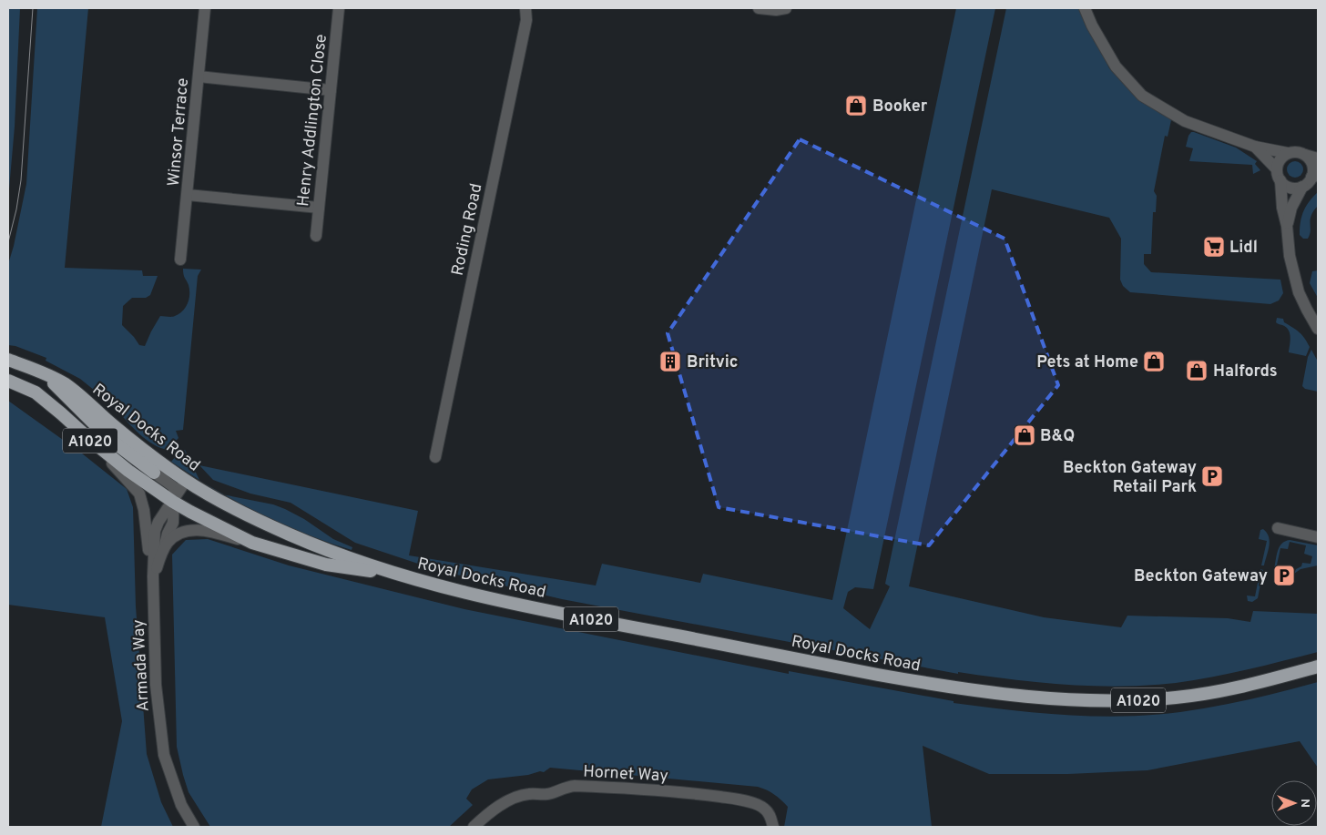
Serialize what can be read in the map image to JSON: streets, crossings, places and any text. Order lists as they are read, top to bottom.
{
  "streets": {
    "highway": ["Royal Docks Road", "A1020"],
    "street": [
      "Henry Addlington Close",
      "Winsor Terrace",
      "Roding Road",
      "Armada Way",
      "Hornet Way"
    ]
  },
  "crossings": [
    ["Royal Docks Road", "Armada Way"]
  ],
  "places": {
    "shop": [
      "Booker",
      "Pets at Home",
      "Halfords",
      "B&Q"
    ],
    "supermarket": ["Lidl"],
    "building": ["Britvic"],
    "parking": ["Beckton Gateway Retail Park", "Beckton Gateway"]
  },
  "north": "right"
}
